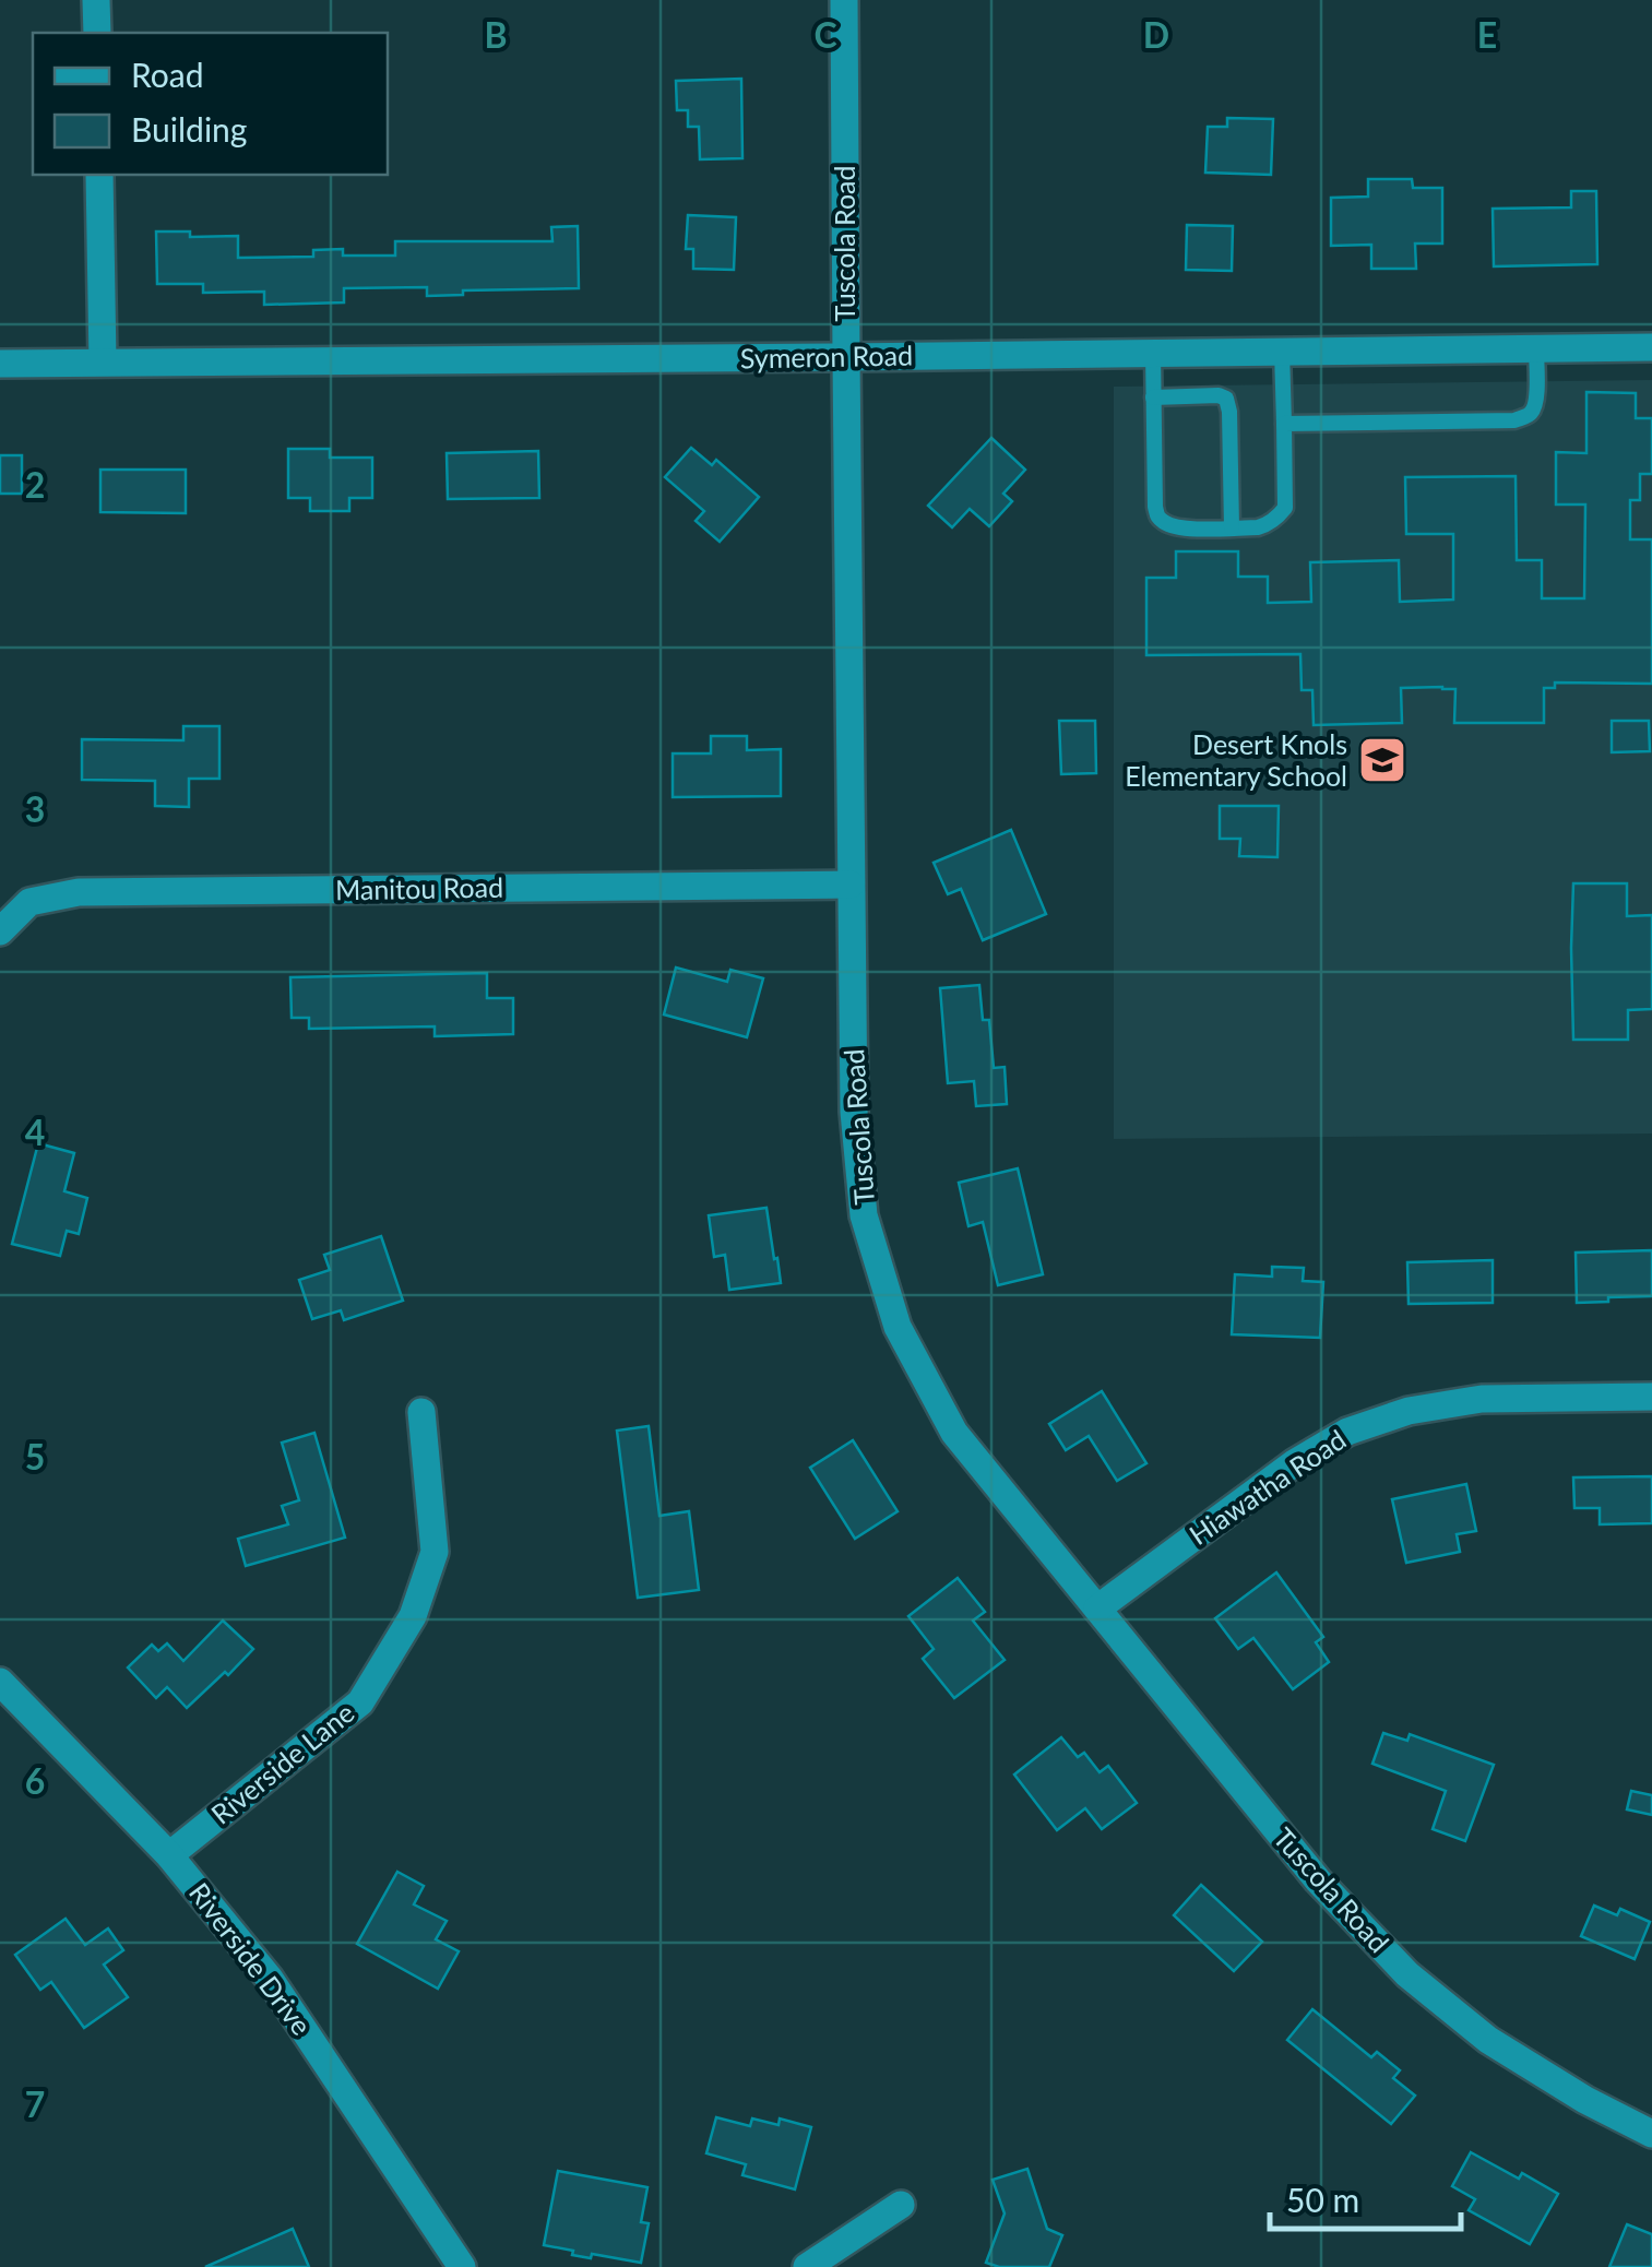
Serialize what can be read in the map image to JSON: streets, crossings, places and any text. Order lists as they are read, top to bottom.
{
  "streets": {
    "street": [
      "Tuscola Road",
      "Symeron Road",
      "Manitou Road",
      "Hiawatha Road",
      "Riverside Lane",
      "Riverside Drive"
    ]
  },
  "crossings": [
    ["Tuscola Road", "Symeron Road"],
    ["Tuscola Road", "Manitou Road"],
    ["Tuscola Road", "Hiawatha Road"],
    ["Riverside Lane", "Riverside Drive"]
  ],
  "places": {
    "school or university": ["Desert Knols Elementary School"]
  },
  "legend": ["Road", "Building"],
  "scale_bar": "50 m",
  "grid": {
    "columns": [
      "B",
      "C",
      "D",
      "E"
    ],
    "rows": [
      "2",
      "3",
      "4",
      "5",
      "6",
      "7"
    ]
  }
}
